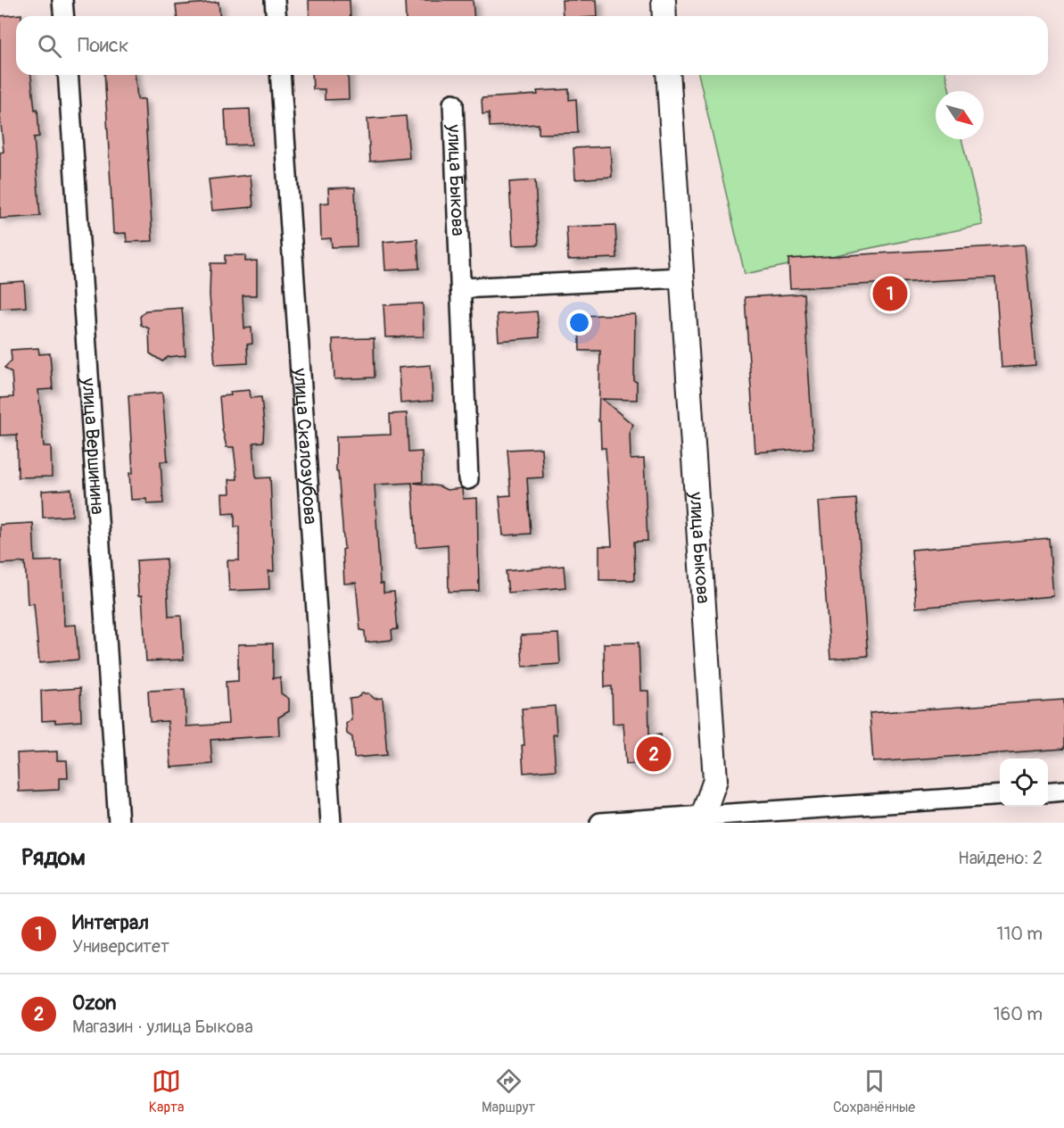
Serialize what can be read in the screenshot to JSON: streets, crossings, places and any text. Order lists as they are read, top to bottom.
{
  "streets": {
    "street": ["улица Быкова", "улица Вершинина", "улица Скалозубова"]
  },
  "north": "bottom right",
  "page": {
    "search": "Поиск",
    "pins": ["1", "2"],
    "heading": ["Рядом", "Найдено: 2"],
    "list": [
      {
        "mark": "1",
        "name": "Интеграл",
        "note": "Университет",
        "value": "110 m"
      },
      {
        "mark": "2",
        "name": "Ozon",
        "note": "Магазин · улица Быкова",
        "value": "160 m"
      }
    ],
    "nav": ["Карта", "Маршрут", "Сохранённые"]
  }
}
